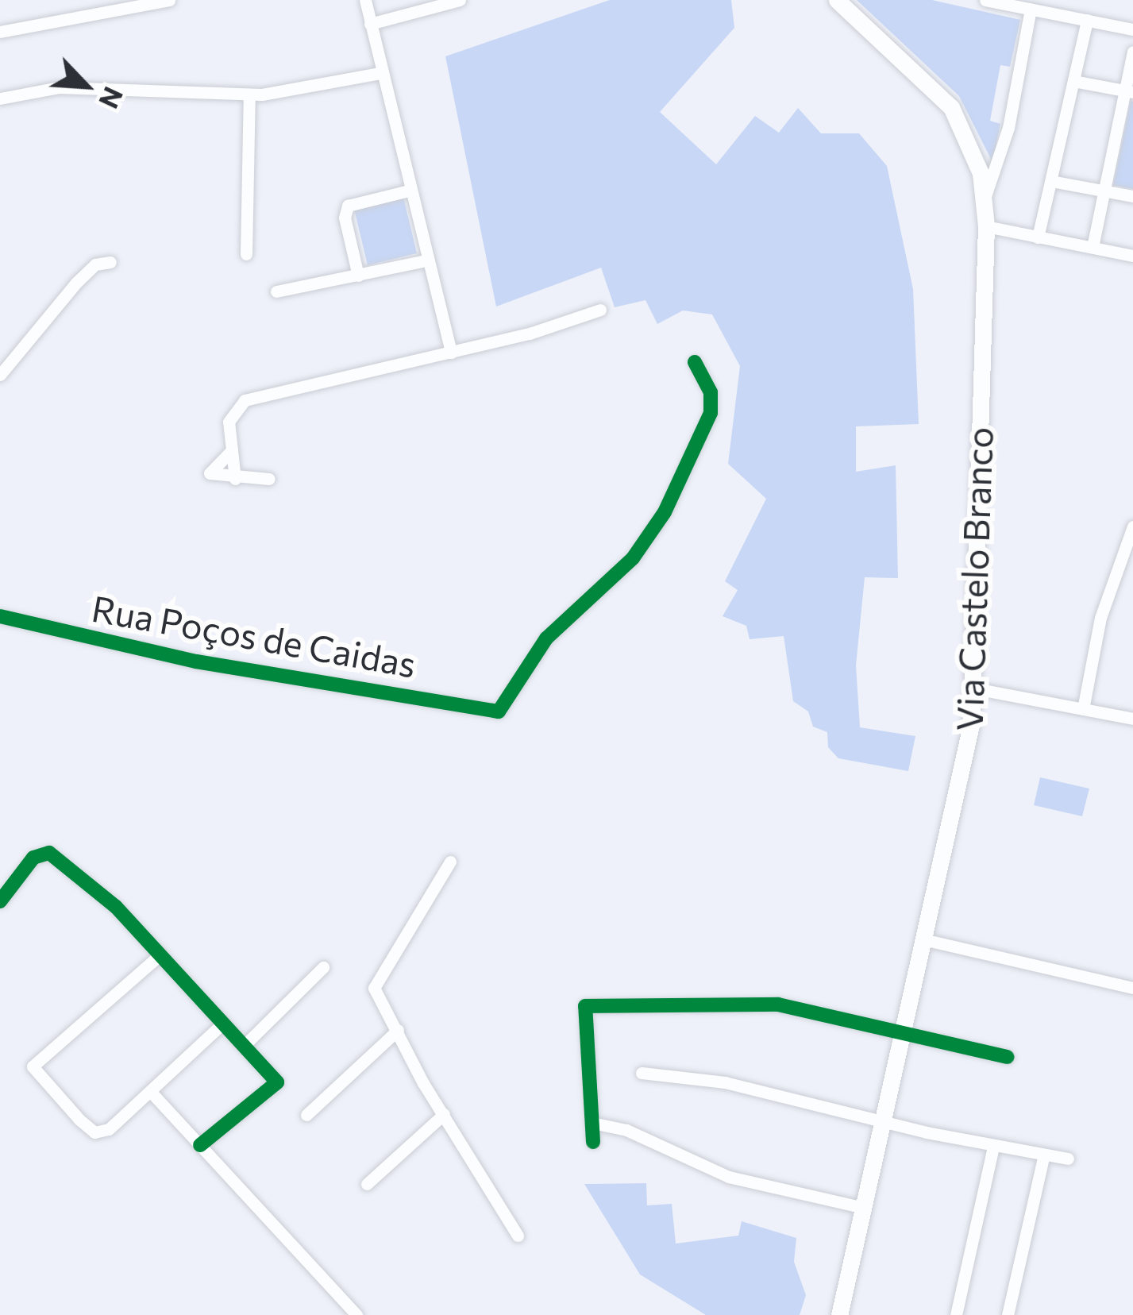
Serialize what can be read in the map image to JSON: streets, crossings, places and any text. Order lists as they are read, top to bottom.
{
  "streets": {
    "main road": ["Via Castelo Branco"],
    "street": ["Rua Poços de Caidas"]
  },
  "north": "bottom right"
}
